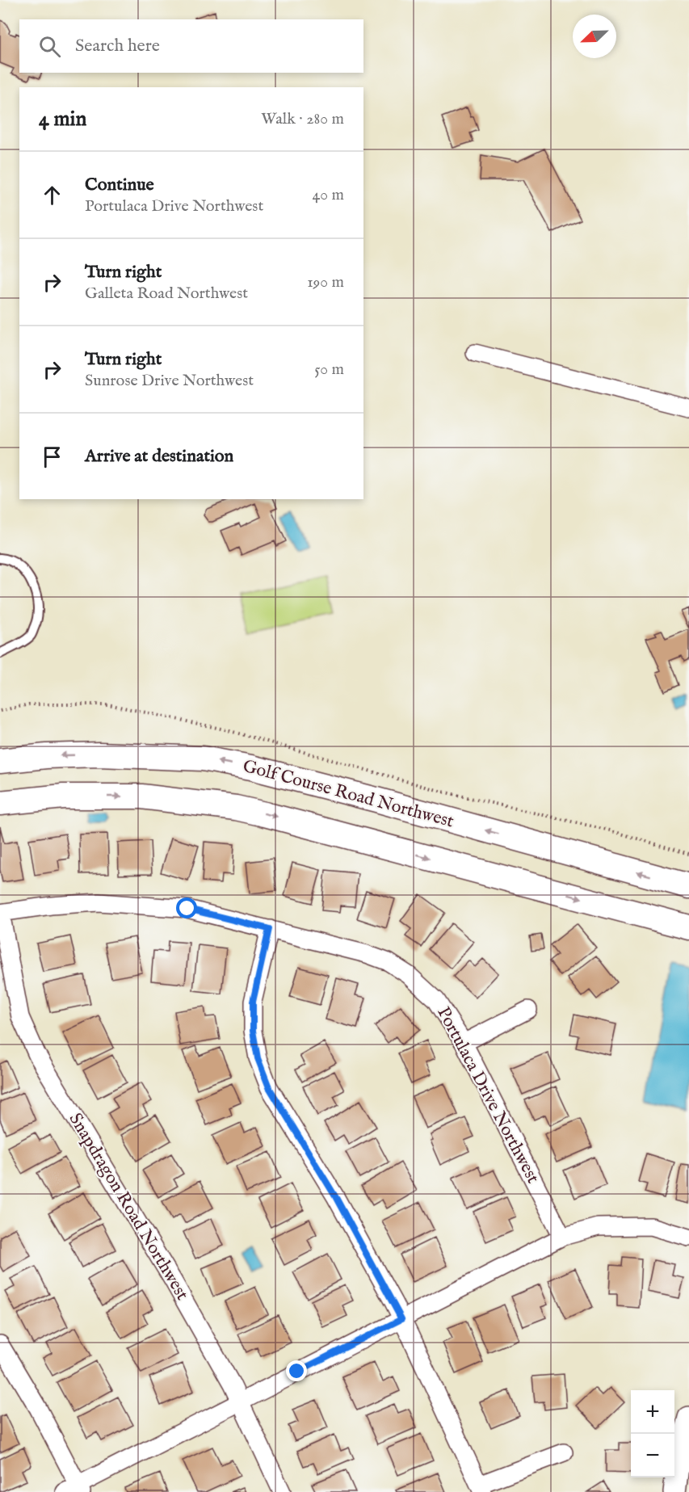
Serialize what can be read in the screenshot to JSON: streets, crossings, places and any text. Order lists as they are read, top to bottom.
{
  "streets": {
    "main road": ["Golf Course Road Northwest"],
    "street": ["Portulaca Drive Northwest", "Snapdragon Road Northwest"]
  },
  "crossings": [
    ["Portulaca Drive Northwest", "Snapdragon Road Northwest"]
  ],
  "north": "bottom left",
  "page": {
    "search": "Search here",
    "heading": ["4 min", "Walk · 280 m"],
    "list": [
      ["Continue", "Portulaca Drive Northwest", "40 m"],
      ["Turn right", "Galleta Road Northwest", "190 m"],
      ["Turn right", "Sunrose Drive Northwest", "50 m"],
      "Arrive at destination"
    ],
    "map_buttons": ["+", "−"]
  }
}
